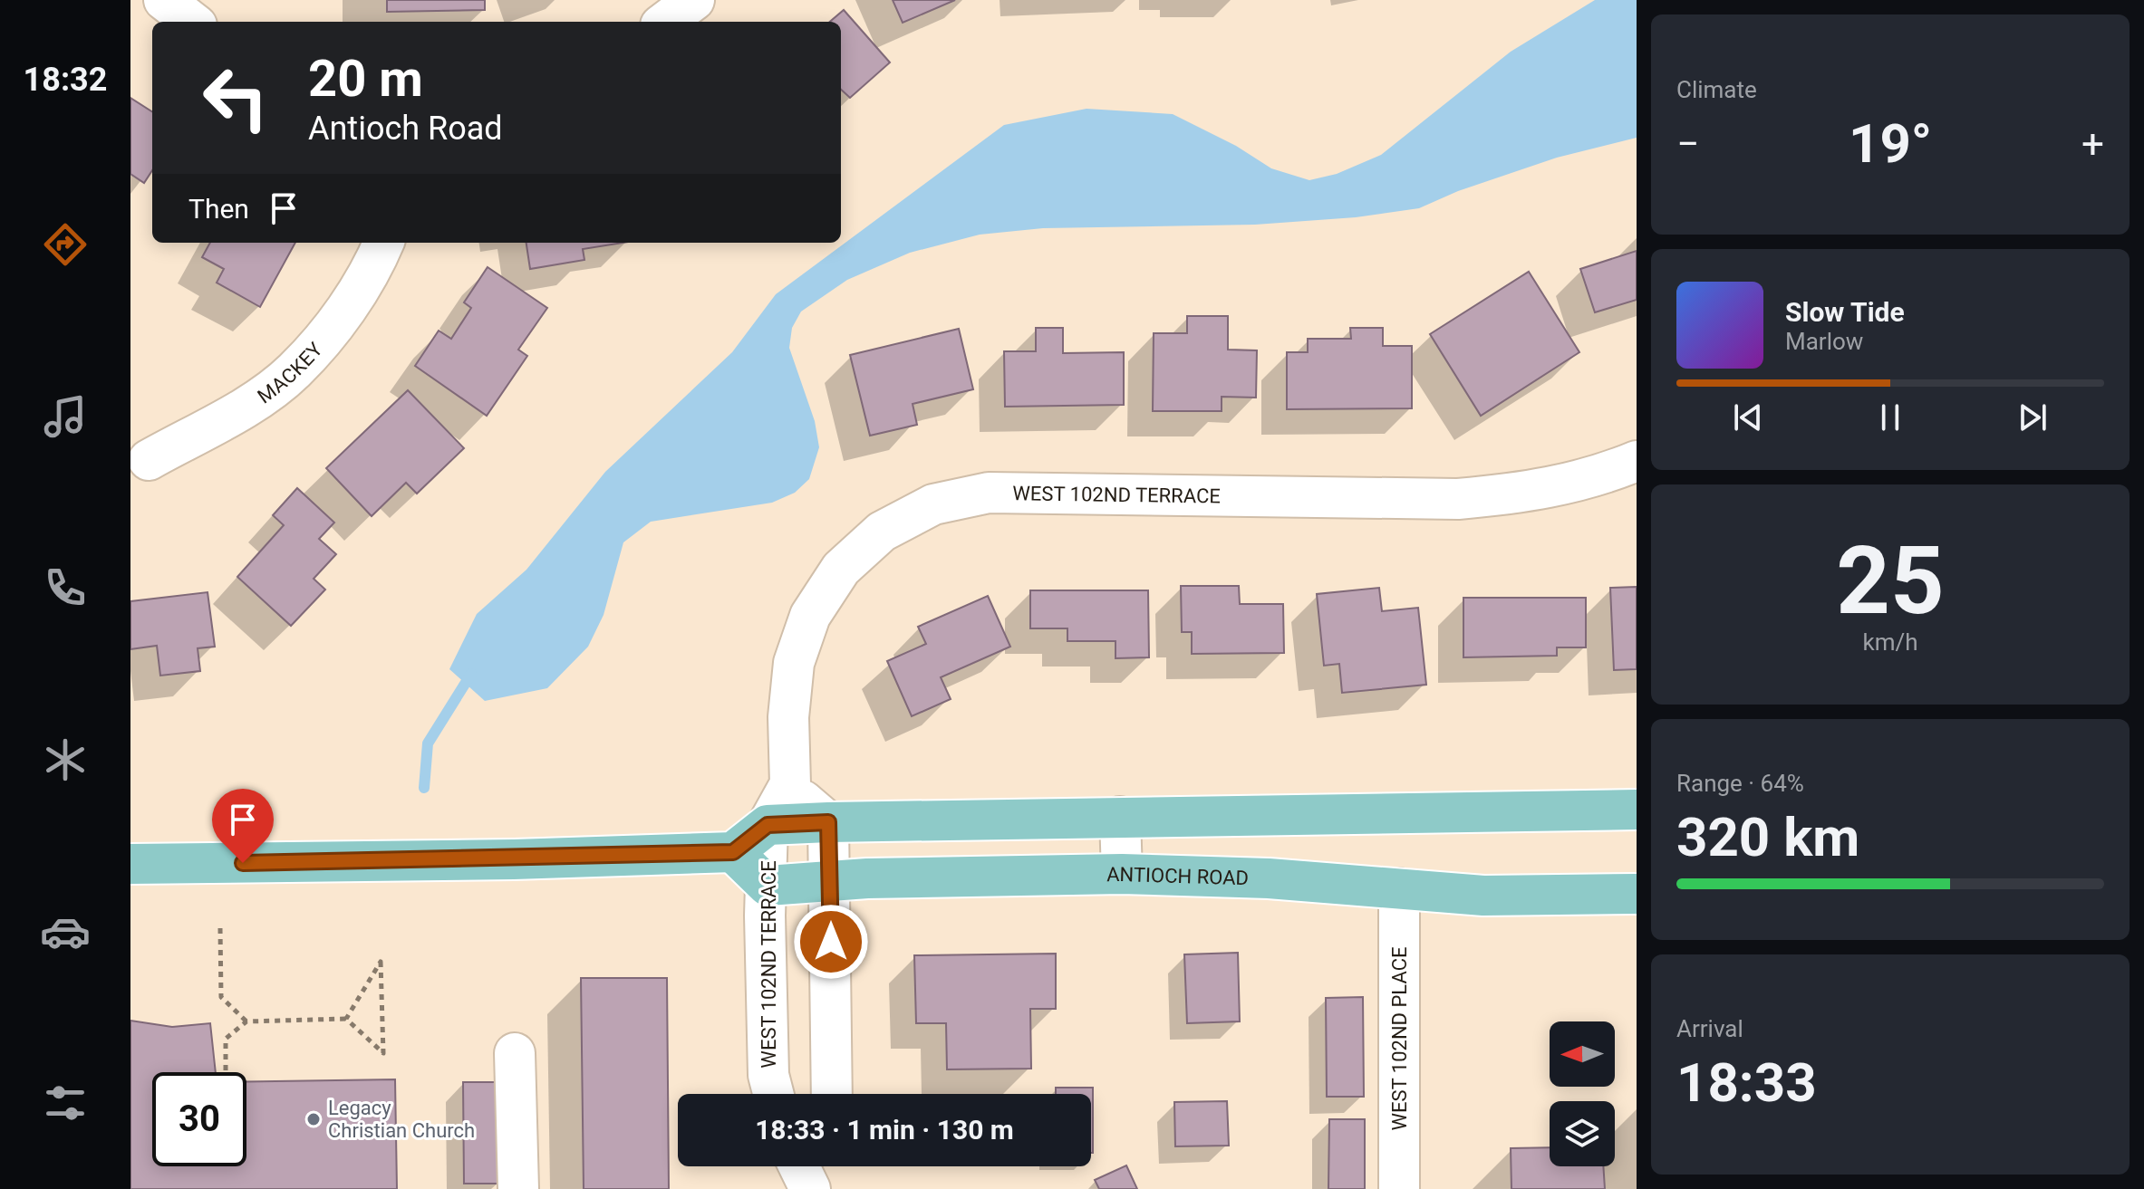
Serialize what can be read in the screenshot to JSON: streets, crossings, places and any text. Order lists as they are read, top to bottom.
{
  "streets": {
    "main road": ["ANTIOCH ROAD"],
    "street": ["MACKEY", "WEST 102ND TERRACE", "WEST 102ND PLACE"]
  },
  "crossings": [
    ["WEST 102ND TERRACE", "ANTIOCH ROAD"],
    ["ANTIOCH ROAD", "WEST 102ND PLACE"]
  ],
  "places": ["Legacy Christian Church"],
  "north": "left",
  "page": {
    "tabs": "18:32",
    "tile": [
      "Climate",
      ["25", "km/h"],
      ["Range · 64%", "320 km"],
      ["Arrival", "18:33"]
    ],
    "turn": ["20 m", "Antioch Road"],
    "heat": ["−", "19°", "+"],
    "then": "Then",
    "song": ["Slow Tide", "Marlow"],
    "limit": "30",
    "trip": "18:33 · 1 min · 130 m"
  }
}
